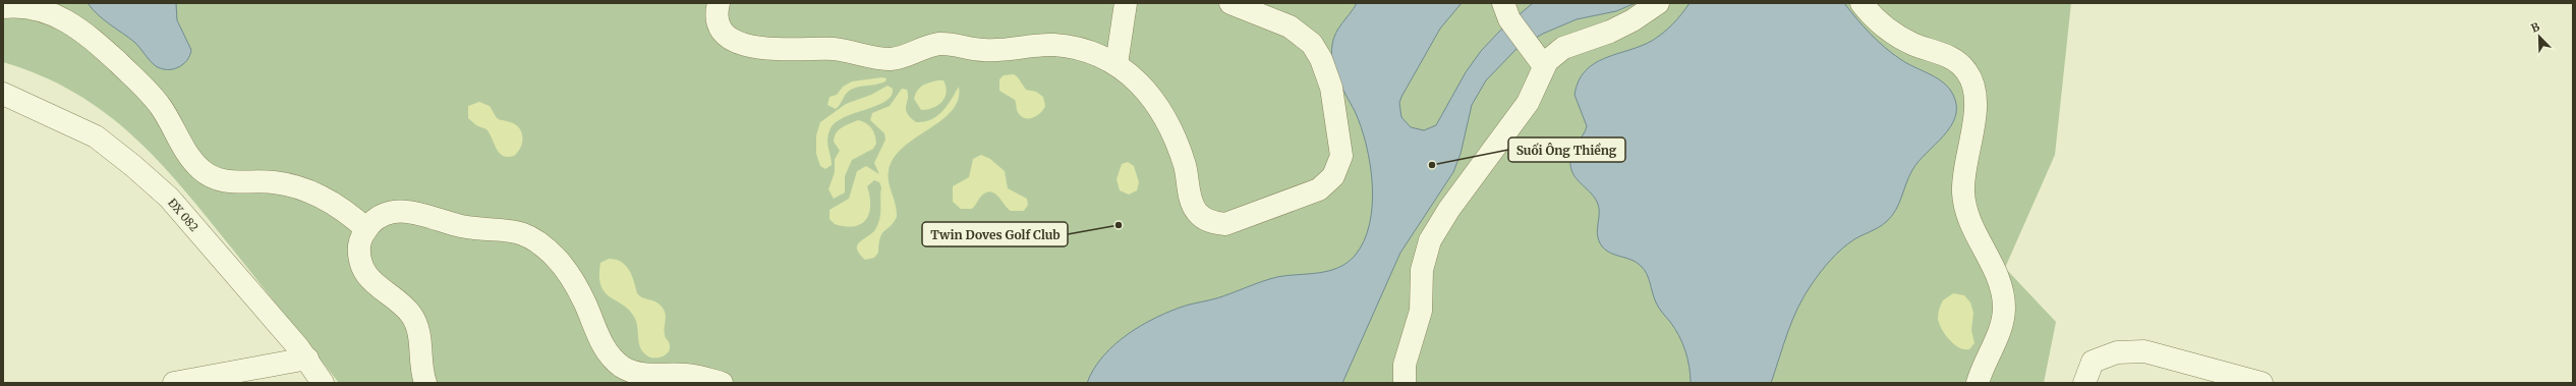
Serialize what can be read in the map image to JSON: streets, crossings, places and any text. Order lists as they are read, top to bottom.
{
  "streets": {
    "street": ["ĐX 082"]
  },
  "places": ["Suối Ông Thiềng", "Twin Doves Golf Club"],
  "north": "top left"
}
